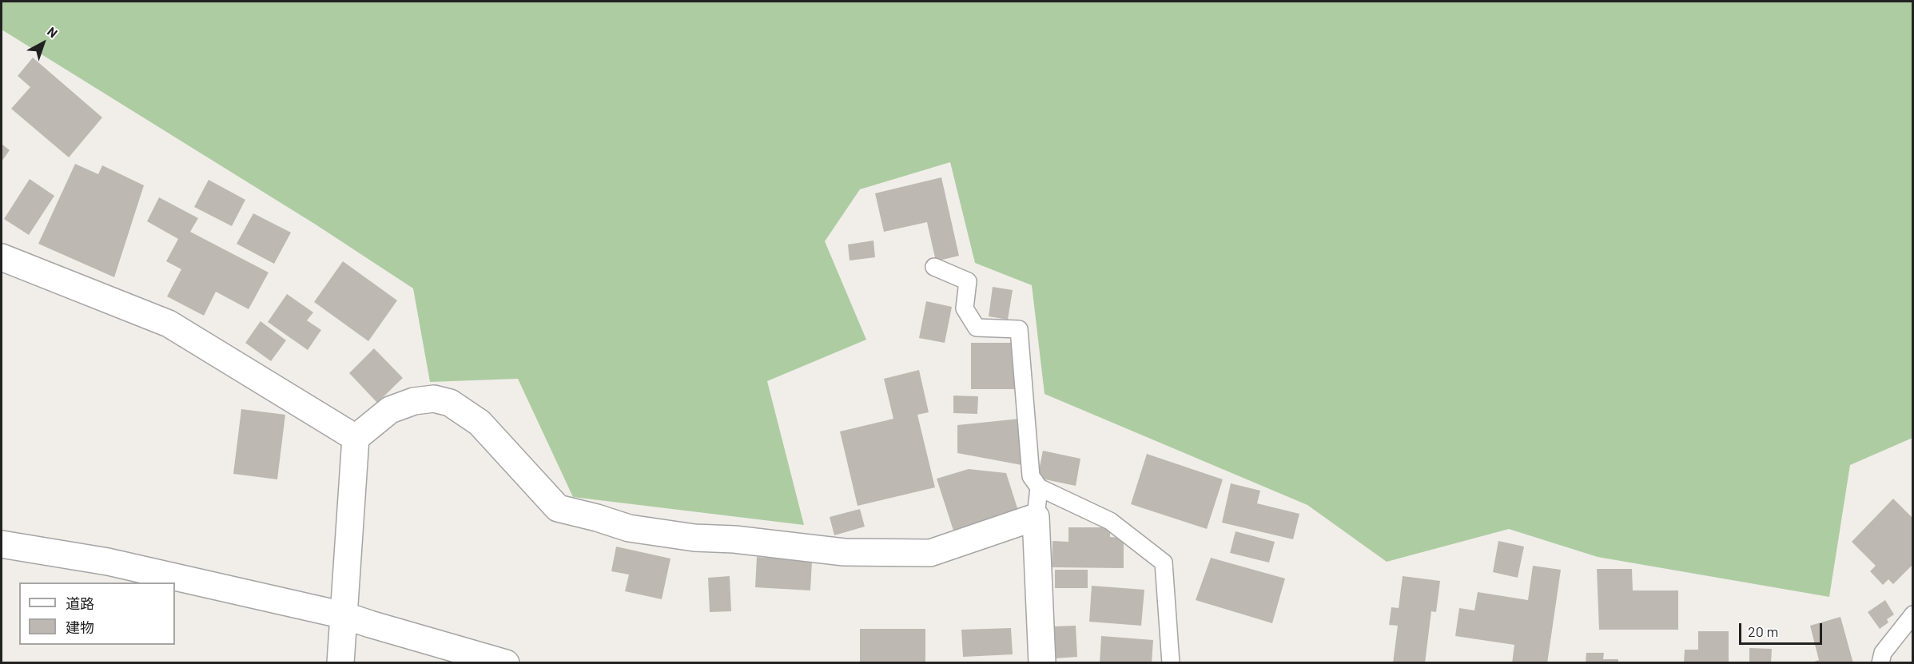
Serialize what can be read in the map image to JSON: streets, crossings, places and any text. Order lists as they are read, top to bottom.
{
  "legend": ["道路", "建物"],
  "scale_bar": "20 m",
  "north": "top right"
}
